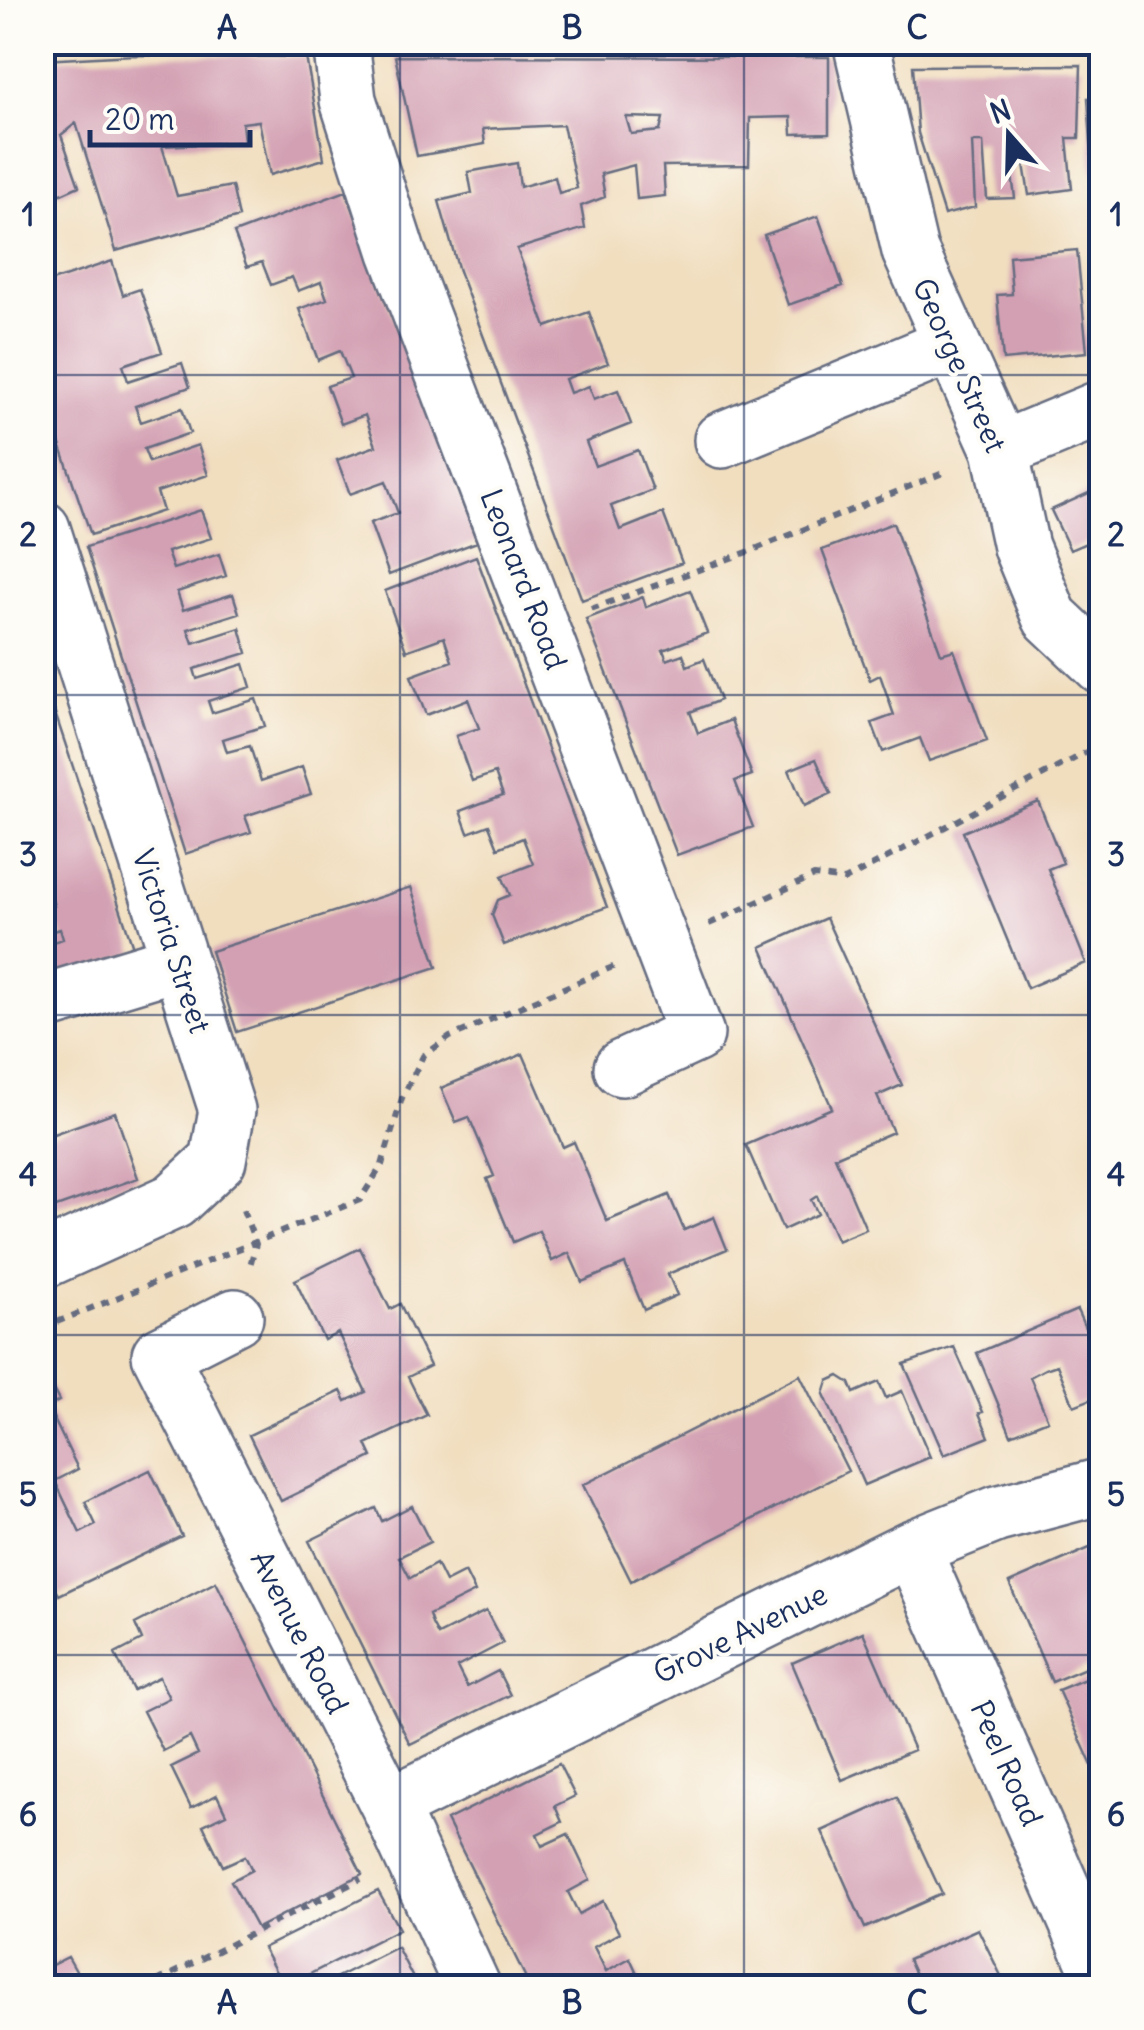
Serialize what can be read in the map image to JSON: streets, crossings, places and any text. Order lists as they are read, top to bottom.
{
  "streets": {
    "street": [
      "George Street",
      "Leonard Road",
      "Victoria Street",
      "Avenue Road",
      "Grove Avenue",
      "Peel Road"
    ]
  },
  "crossings": [
    ["Avenue Road", "Grove Avenue"],
    ["Grove Avenue", "Peel Road"]
  ],
  "scale_bar": "20 m",
  "north": "top",
  "grid": {
    "columns": ["A", "B", "C"],
    "rows": [
      "1",
      "2",
      "3",
      "4",
      "5",
      "6"
    ]
  }
}
